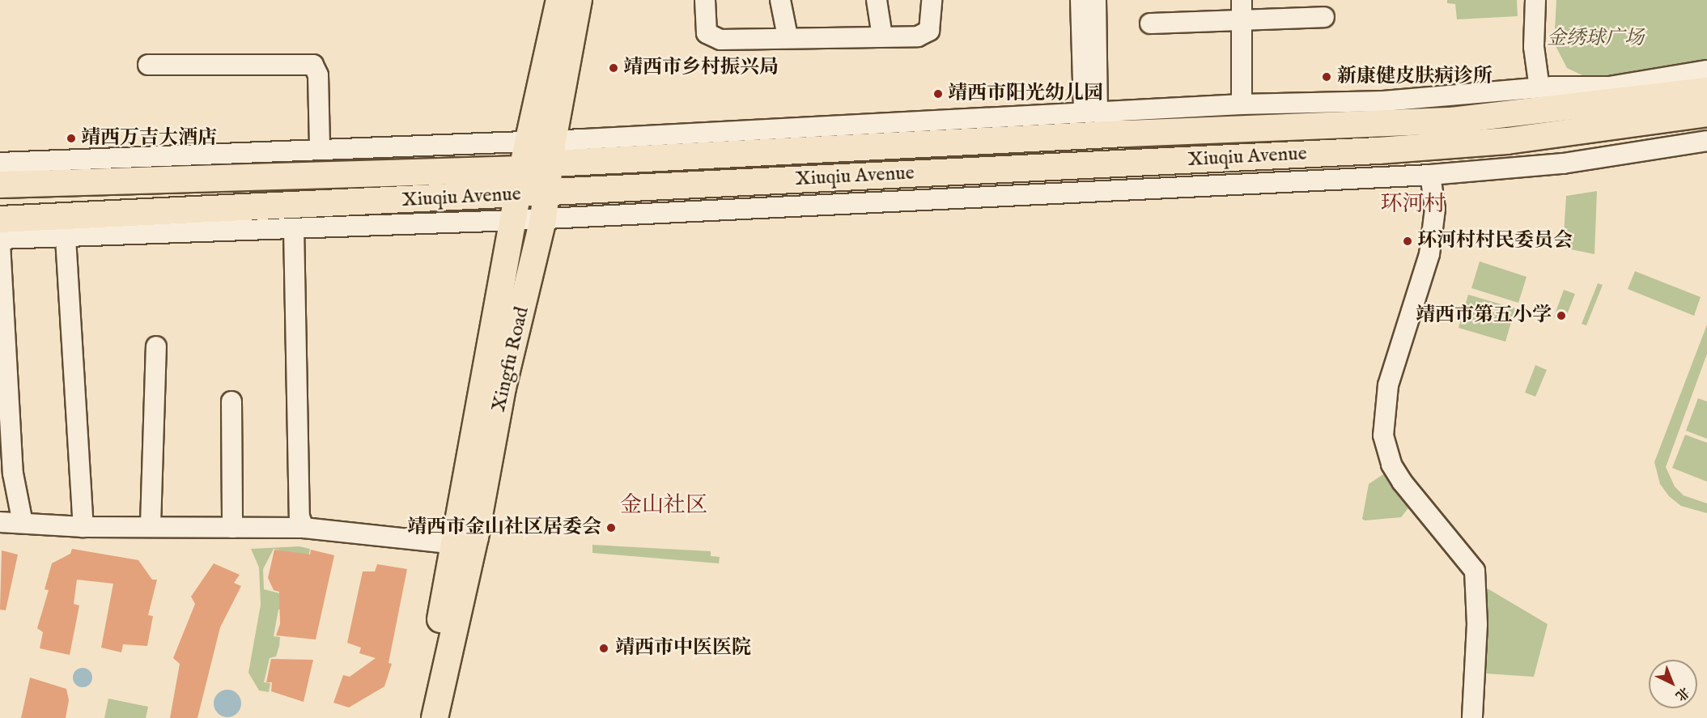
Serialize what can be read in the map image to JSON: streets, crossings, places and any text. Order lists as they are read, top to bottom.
{
  "streets": {
    "main road": ["Xiuqiu Avenue", "Xingfu Road"]
  },
  "crossings": [
    ["Xiuqiu Avenue", "Xingfu Road"]
  ],
  "districts": ["环河村", "金山社区"],
  "parks": ["金绣球广场"],
  "places": [
    "靖西市乡村振兴局",
    "新康健皮肤病诊所",
    "靖西市阳光幼儿园",
    "靖西万吉大酒店",
    "环河村村民委员会",
    "靖西市第五小学",
    "靖西市金山社区居委会",
    "靖西市中医医院"
  ],
  "north": "bottom right"
}
